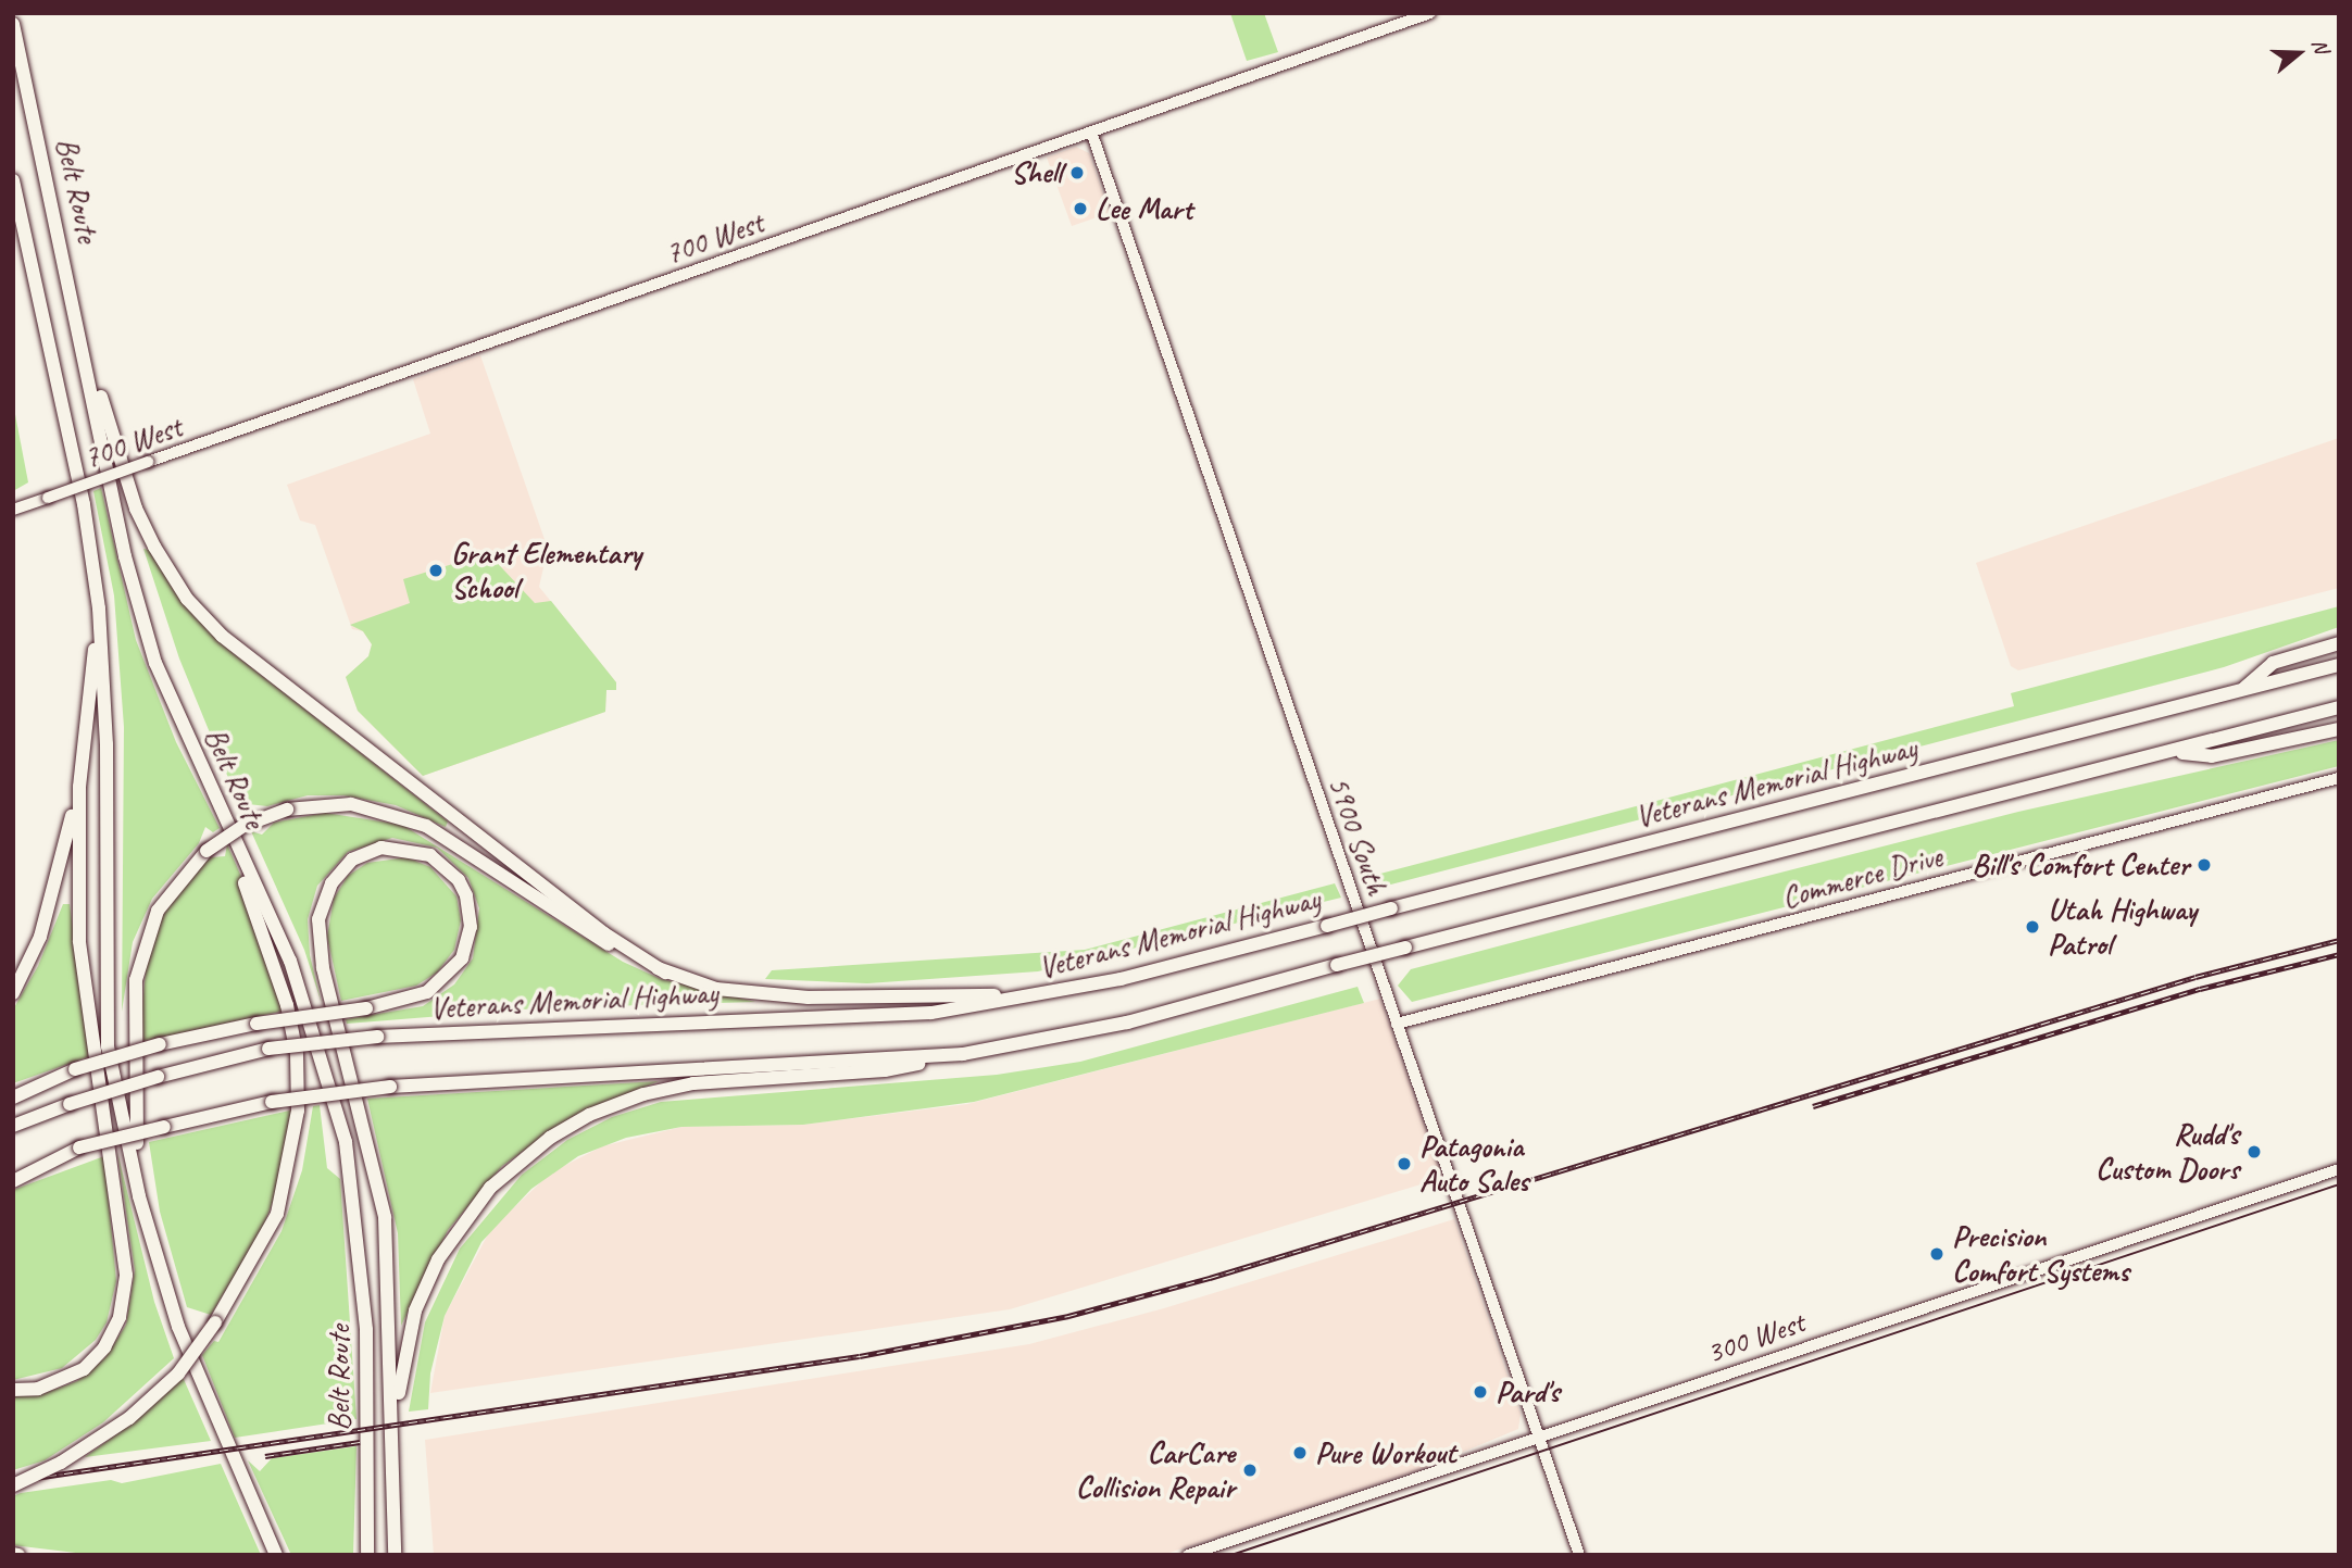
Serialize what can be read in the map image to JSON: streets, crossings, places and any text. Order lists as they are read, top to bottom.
{
  "streets": {
    "highway": ["Belt Route", "Veterans Memorial Highway"],
    "street": [
      "700 West",
      "5900 South",
      "Commerce Drive",
      "300 West"
    ]
  },
  "crossings": [
    ["700 West", "5900 South"],
    ["5900 South", "Commerce Drive"],
    ["5900 South", "300 West"]
  ],
  "places": [
    "Shell",
    "Lee Mart",
    "Grant Elementary School",
    "Bill's Comfort Center",
    "Utah Highway Patrol",
    "Rudd's Custom Doors",
    "Patagonia Auto Sales",
    "Precision Comfort Systems",
    "Pard's",
    "Pure Workout",
    "CarCare Collision Repair"
  ],
  "north": "right"
}
